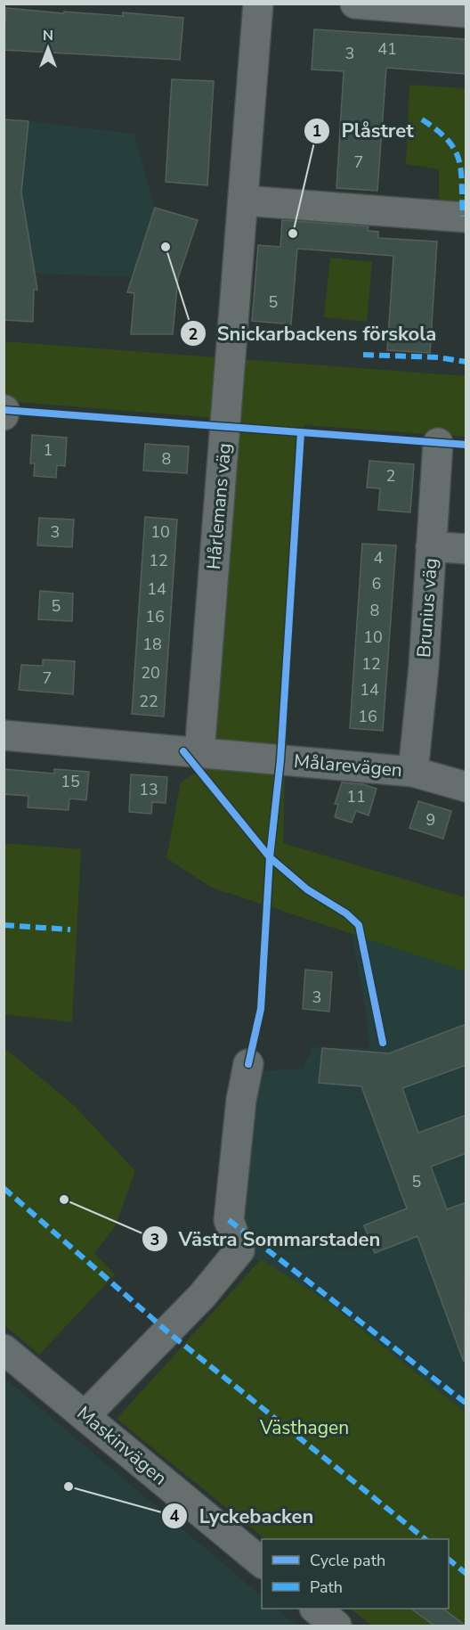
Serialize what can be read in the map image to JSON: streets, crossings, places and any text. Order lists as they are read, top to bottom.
{
  "streets": {
    "street": [
      "Hårlemans väg",
      "Brunius väg",
      "Målarevägen",
      "Maskinvägen"
    ]
  },
  "crossings": [
    ["Hårlemans väg", "Målarevägen"],
    ["Brunius väg", "Målarevägen"]
  ],
  "parks": ["Västhagen"],
  "places": [
    "Plåstret",
    "Snickarbackens förskola",
    "Västra Sommarstaden",
    "Lyckebacken"
  ],
  "house_numbers": [
    "41",
    "3",
    "7",
    "5",
    "1",
    "8",
    "2",
    "3",
    "10",
    "4",
    "12",
    "6",
    "14",
    "5",
    "8",
    "16",
    "10",
    "18",
    "12",
    "20",
    "7",
    "14",
    "22",
    "16",
    "15",
    "13",
    "11",
    "9",
    "3",
    "5"
  ],
  "legend": ["Cycle path", "Path"],
  "north": "top"
}
